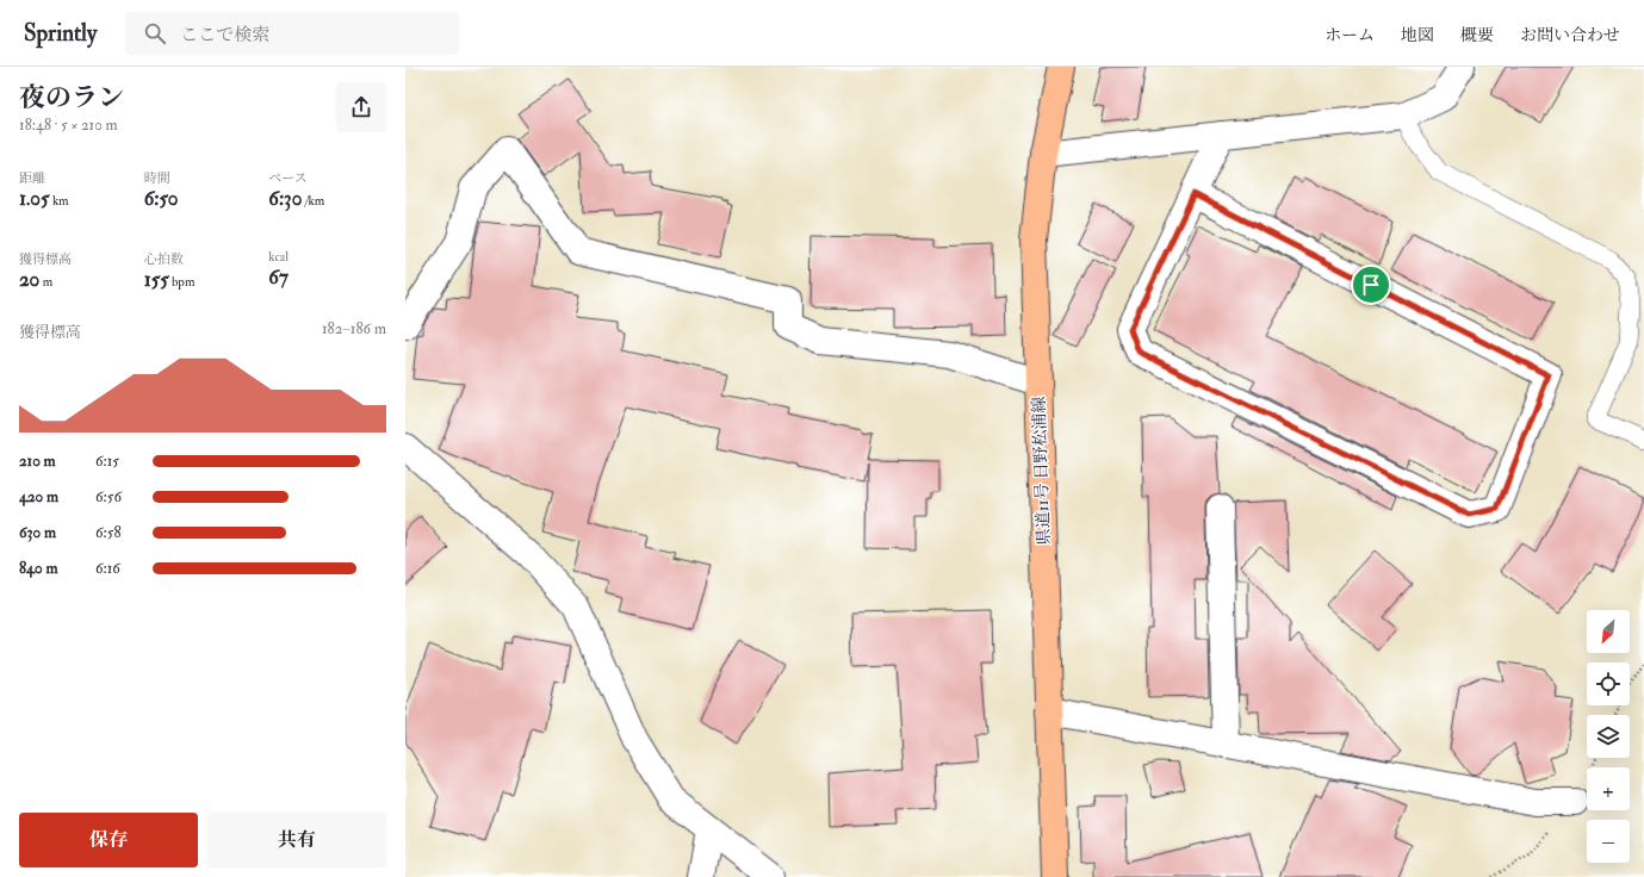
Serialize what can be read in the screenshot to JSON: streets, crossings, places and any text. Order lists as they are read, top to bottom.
{
  "streets": {
    "main road": ["県道11号 日野松浦線"]
  },
  "north": "bottom left",
  "page": {
    "header": "Sprintly",
    "search": "ここで検索",
    "nav": [
      "ホーム",
      "地図",
      "概要",
      "お問い合わせ"
    ],
    "heading": ["夜のラン", "18:48 · 5 × 210 m"],
    "stats": [
      ["距離", "1.05 km"],
      ["時間", "6:50"],
      ["ペース", "6:30 /km"],
      ["獲得標高", "20 m"],
      ["心拍数", "155 bpm"],
      ["kcal", "67"]
    ],
    "chart": ["獲得標高", "182–186 m"],
    "list": [
      {
        "name": "210 m",
        "note": "6:15"
      },
      {
        "name": "420 m",
        "note": "6:56"
      },
      {
        "name": "630 m",
        "note": "6:58"
      },
      {
        "name": "840 m",
        "note": "6:16"
      }
    ],
    "map_buttons": ["+", "−"],
    "buttons": ["保存", "共有"]
  }
}
